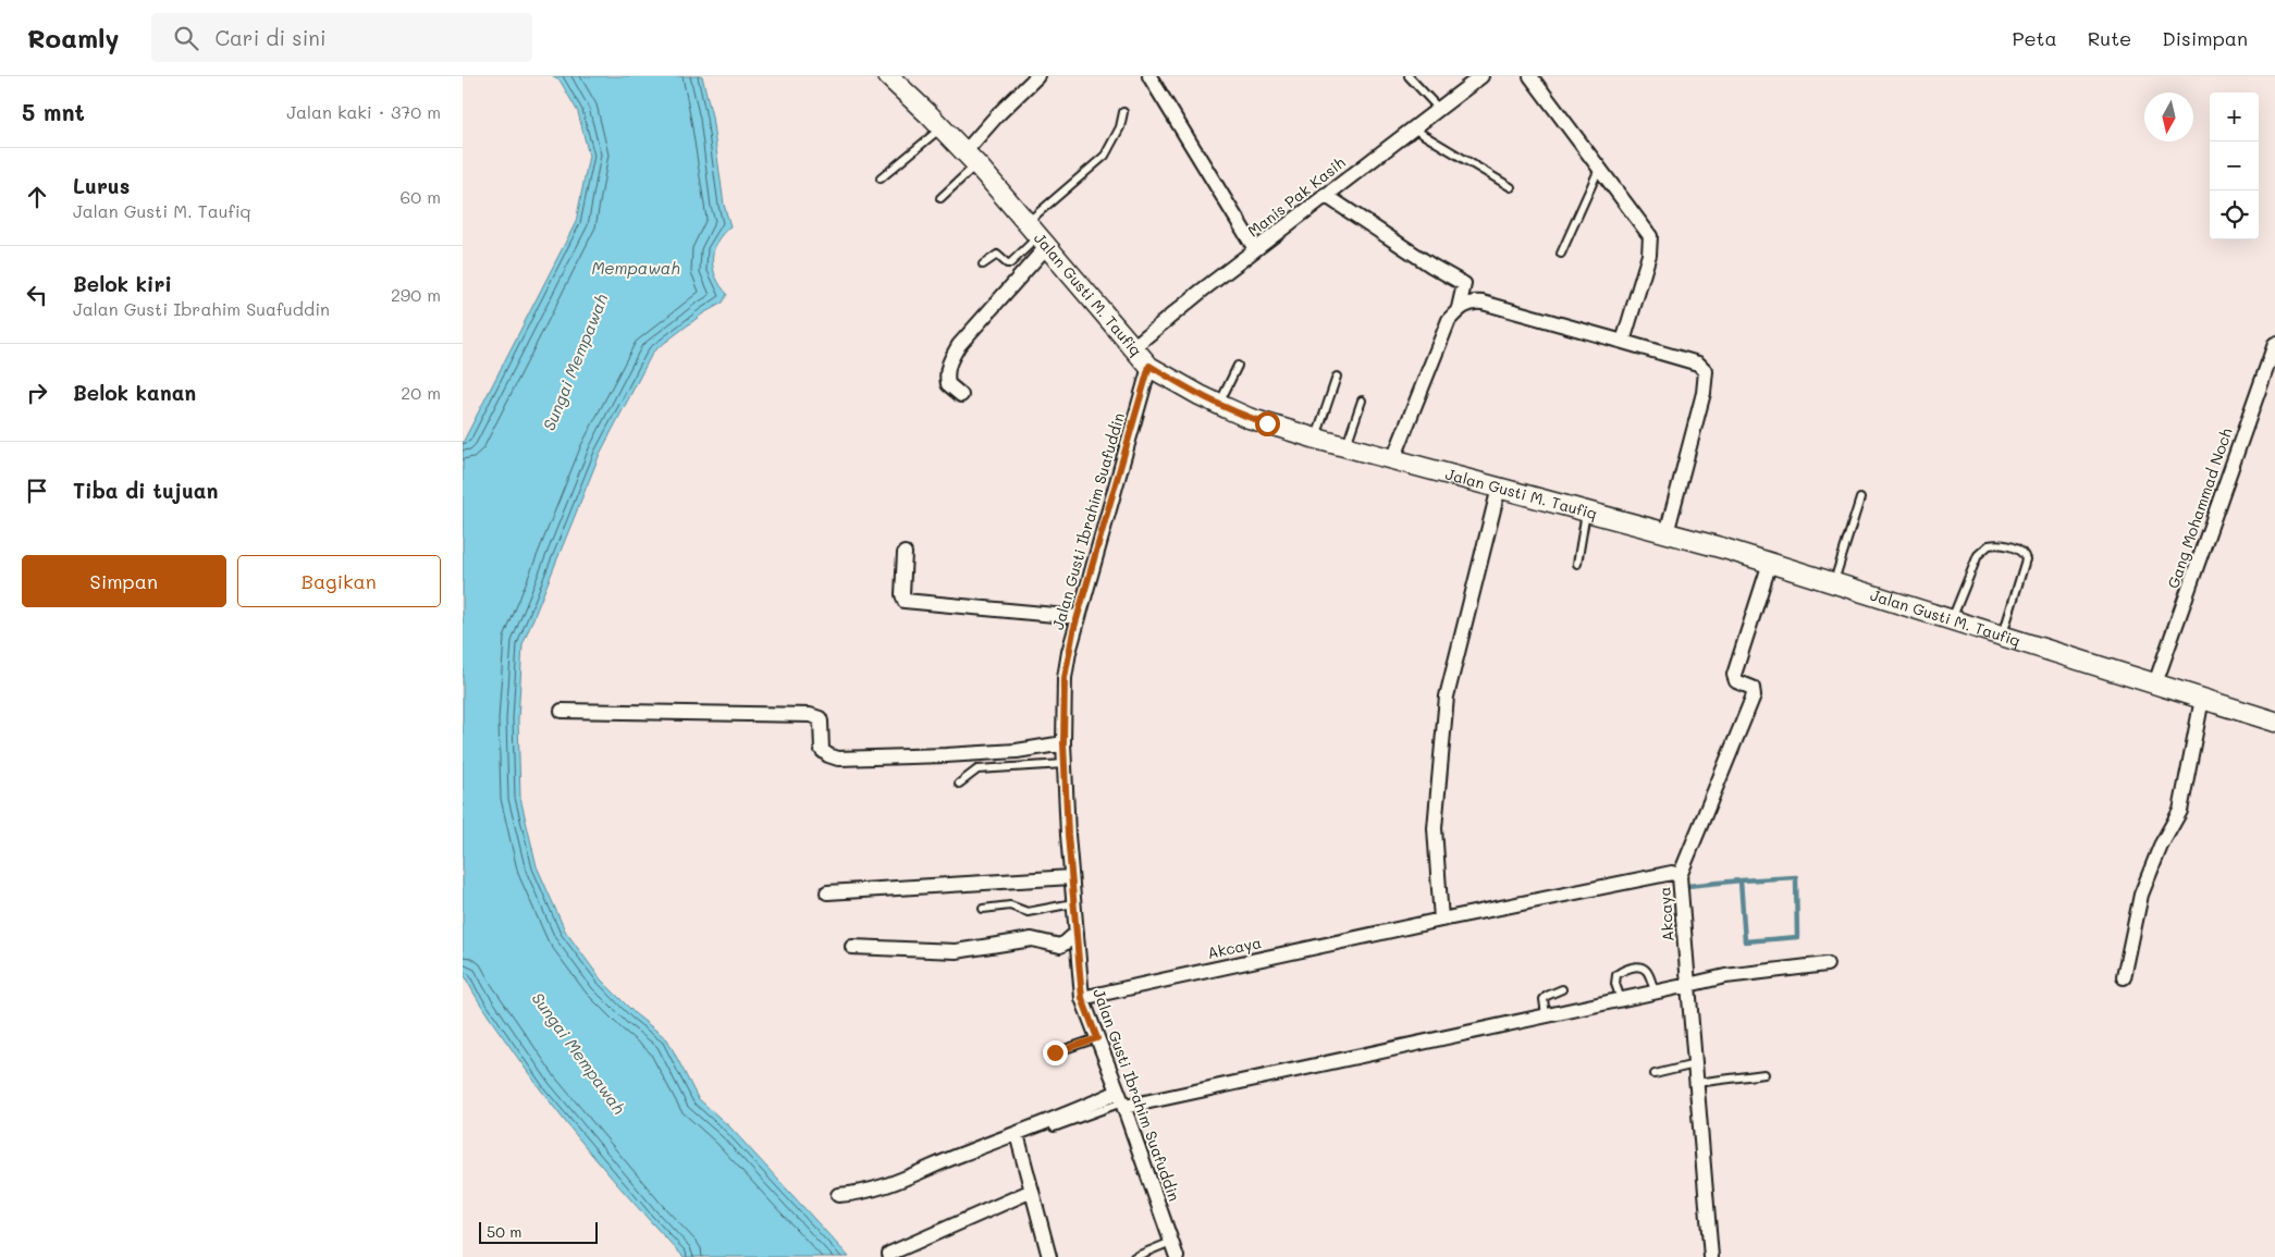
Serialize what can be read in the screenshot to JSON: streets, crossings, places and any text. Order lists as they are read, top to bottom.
{
  "streets": {
    "main road": ["Jalan Gusti M. Taufiq"],
    "street": [
      "Manis Pak Kasih",
      "Gang Mohammad Noch",
      "Jalan Gusti Ibrahim Suafuddin",
      "Akcaya"
    ]
  },
  "crossings": [
    ["Manis Pak Kasih", "Jalan Gusti M. Taufiq"],
    ["Jalan Gusti M. Taufiq", "Gang Mohammad Noch"],
    ["Jalan Gusti M. Taufiq", "Jalan Gusti Ibrahim Suafuddin"],
    ["Jalan Gusti Ibrahim Suafuddin", "Akcaya"]
  ],
  "water": ["Mempawah", "Sungai Mempawah"],
  "scale_bar": "50 m",
  "north": "bottom",
  "page": {
    "header": "Roamly",
    "search": "Cari di sini",
    "nav": ["Peta", "Rute", "Disimpan"],
    "heading": ["5 mnt", "Jalan kaki · 370 m"],
    "map_buttons": ["+", "−"],
    "list": [
      ["Lurus", "Jalan Gusti M. Taufiq", "60 m"],
      ["Belok kiri", "Jalan Gusti Ibrahim Suafuddin", "290 m"],
      ["Belok kanan", "20 m"],
      "Tiba di tujuan"
    ],
    "buttons": ["Simpan", "Bagikan"],
    "scale": "50 m"
  }
}
